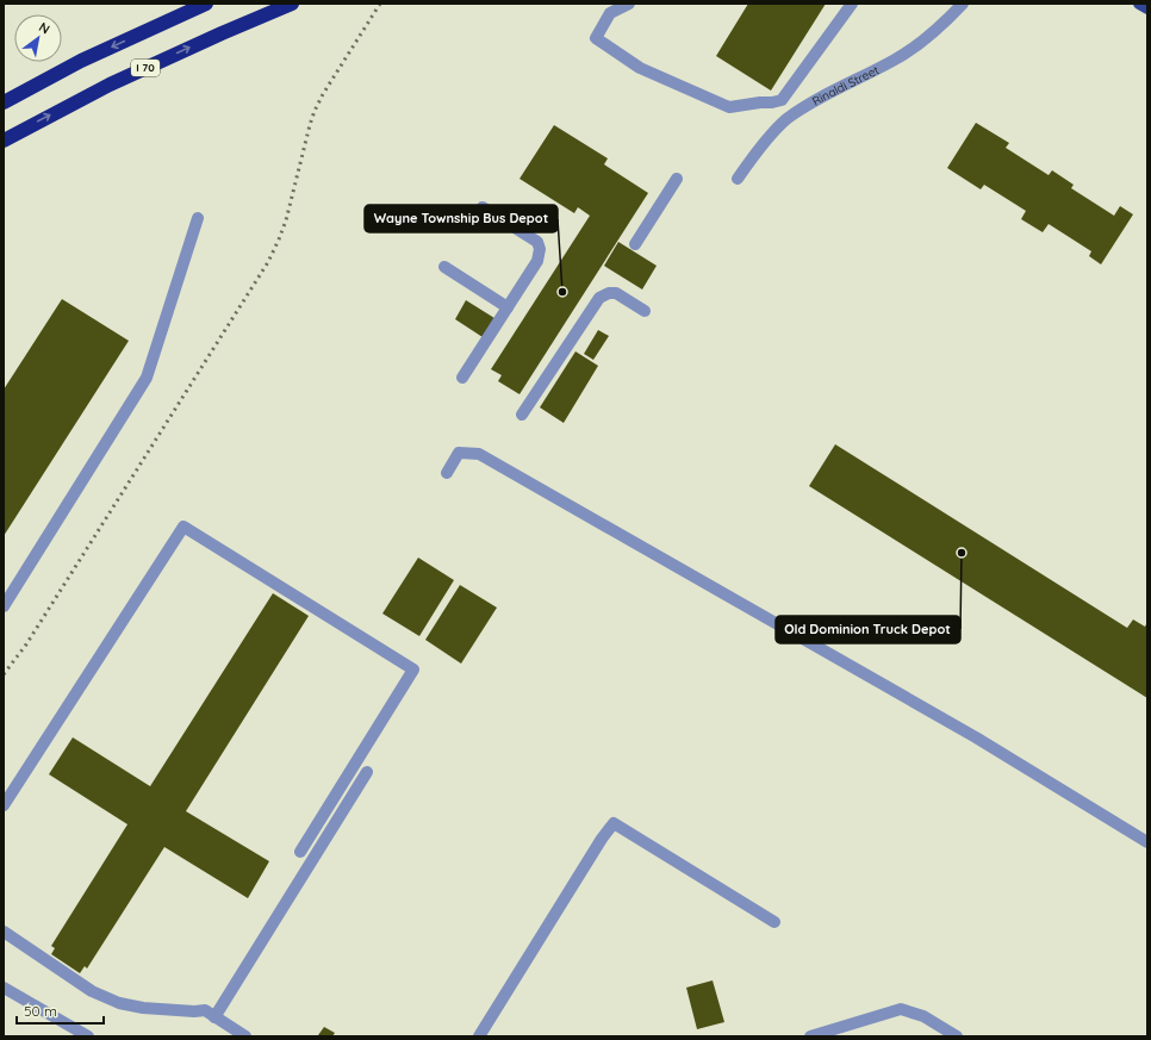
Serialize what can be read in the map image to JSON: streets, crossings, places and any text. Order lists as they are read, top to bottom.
{
  "streets": {
    "highway": ["I 70"],
    "street": ["Rinaldi Street"]
  },
  "places": ["Wayne Township Bus Depot", "Old Dominion Truck Depot"],
  "scale_bar": "50 m",
  "north": "top right"
}
